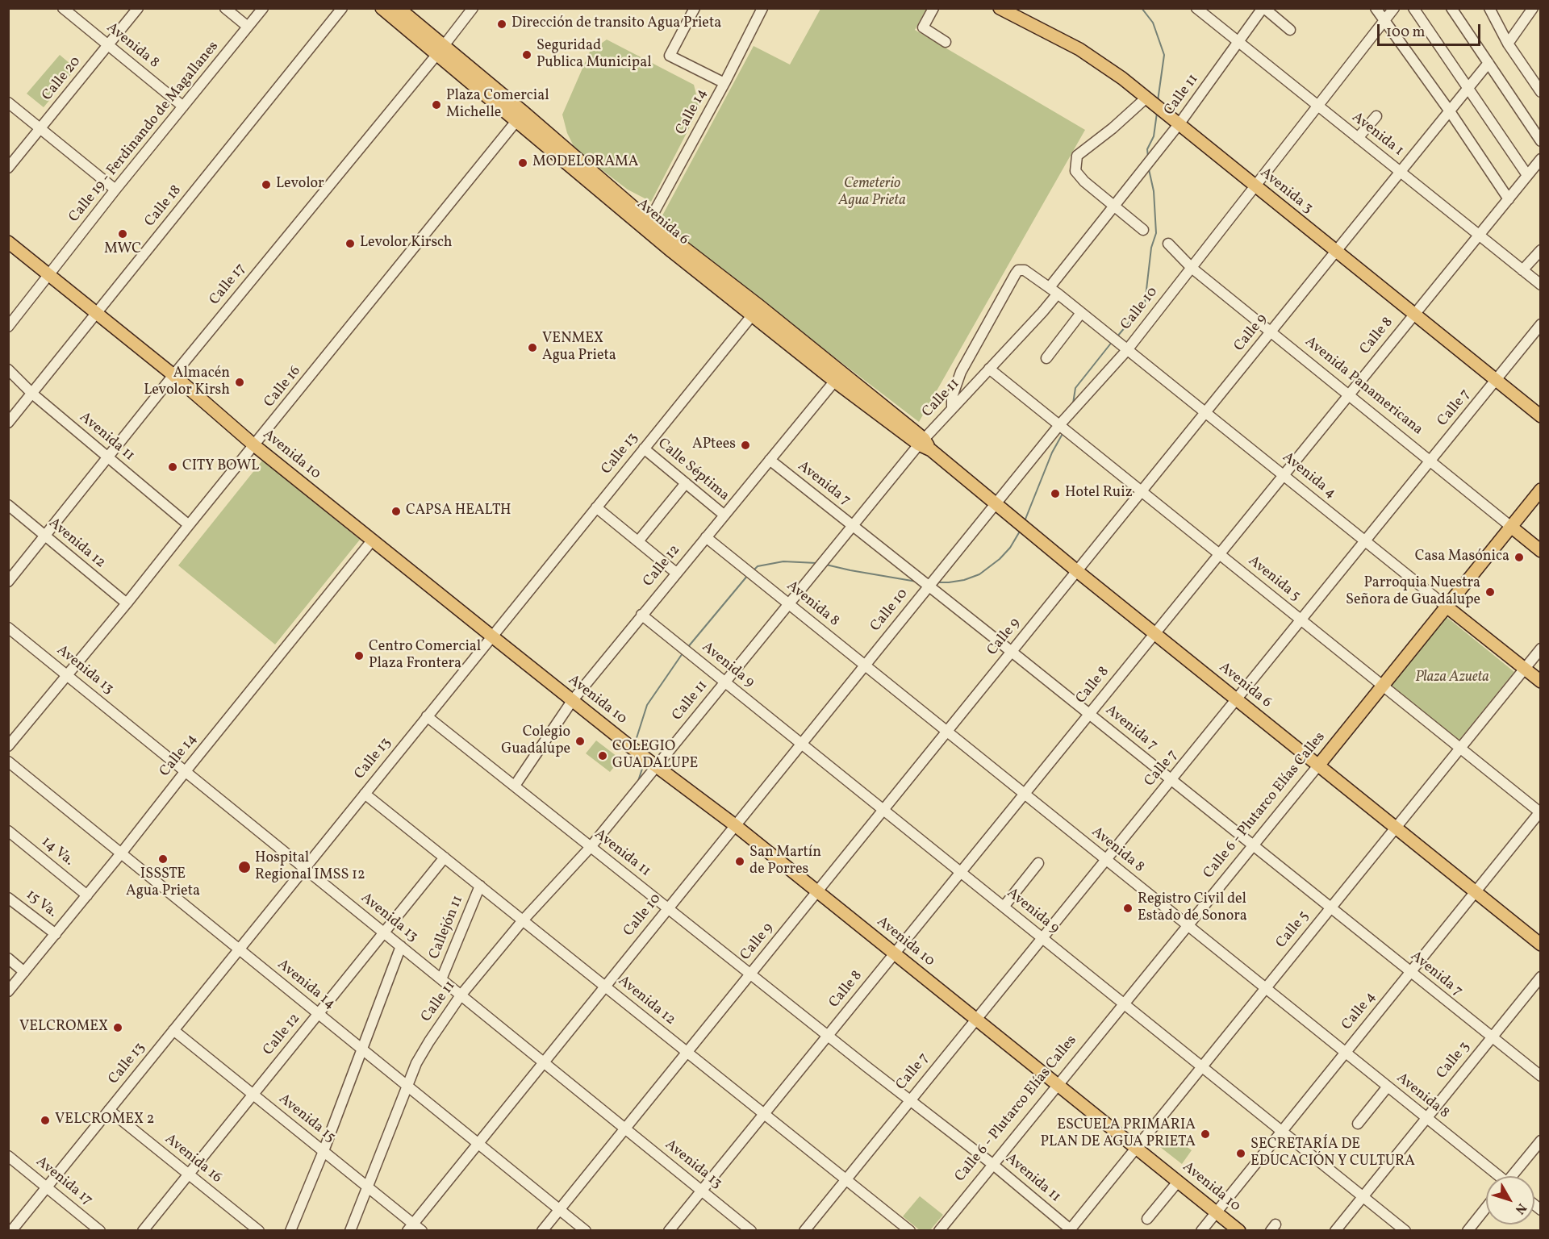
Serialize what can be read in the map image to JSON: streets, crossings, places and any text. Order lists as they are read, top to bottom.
{
  "streets": {
    "main road": [
      "Avenida 3",
      "Avenida 6",
      "Avenida Panamericana",
      "Avenida 10",
      "Avenida 4",
      "Calle 6 - Plutarco Elías Calles"
    ],
    "street": [
      "Avenida 8",
      "Calle 20",
      "Calle 11",
      "Calle 14",
      "Calle 19 - Ferdinando de Magallanes",
      "Avenida 1",
      "Calle 18",
      "Calle 17",
      "Calle 10",
      "Calle 9",
      "Calle 8",
      "Calle 16",
      "Calle 7",
      "Avenida 11",
      "Calle 13",
      "Calle Séptima",
      "Avenida 7",
      "Avenida 12",
      "Calle 12",
      "Avenida 5",
      "Avenida 9",
      "Avenida 13",
      "14 Va.",
      "15 Va.",
      "Callejón 11",
      "Calle 5",
      "Avenida 14",
      "Calle 4",
      "Calle 3",
      "Avenida 15",
      "Avenida 16",
      "Avenida 17"
    ]
  },
  "crossings": [
    ["Avenida 8", "Calle 20"],
    ["Avenida 8", "Calle 11"],
    ["Avenida 8", "Calle 19 - Ferdinando de Magallanes"],
    ["Avenida 8", "Calle 10"],
    ["Avenida 8", "Calle 9"],
    ["Avenida 8", "Calle 8"],
    ["Avenida 8", "Calle 7"],
    ["Avenida 8", "Calle 12"],
    ["Avenida 8", "Calle 6 - Plutarco Elías Calles"],
    ["Avenida 8", "Calle 5"],
    ["Avenida 8", "Calle 4"],
    ["Avenida 8", "Calle 3"],
    ["Calle 11", "Avenida 1"],
    ["Calle 11", "Avenida 3"],
    ["Calle 11", "Avenida 6"],
    ["Calle 11", "Avenida 11"],
    ["Calle 11", "Avenida 10"],
    ["Calle 11", "Avenida 4"],
    ["Calle 11", "Avenida 7"],
    ["Calle 11", "Avenida 12"],
    ["Calle 11", "Avenida 5"],
    ["Calle 11", "Avenida 9"],
    ["Calle 11", "Avenida 13"],
    ["Calle 11", "Avenida 14"],
    ["Calle 11", "Avenida 15"],
    ["Calle 14", "Avenida 6"],
    ["Calle 14", "Avenida 10"],
    ["Calle 14", "Avenida 13"],
    ["Calle 14", "14 Va."],
    ["Calle 14", "15 Va."],
    ["Calle 14", "Avenida 14"],
    ["Calle 19 - Ferdinando de Magallanes", "Avenida 10"],
    ["Avenida 1", "Calle 10"],
    ["Avenida 1", "Calle 9"],
    ["Avenida 1", "Calle 8"],
    ["Avenida 3", "Calle 10"],
    ["Avenida 3", "Calle 9"],
    ["Avenida 3", "Calle 8"],
    ["Avenida 3", "Calle 7"],
    ["Calle 18", "Avenida 11"],
    ["Calle 18", "Avenida 10"],
    ["Avenida 6", "Calle 17"],
    ["Avenida 6", "Calle 10"],
    ["Avenida 6", "Calle 9"],
    ["Avenida 6", "Calle 8"],
    ["Avenida 6", "Calle 16"],
    ["Avenida 6", "Calle 7"],
    ["Avenida 6", "Calle 13"],
    ["Avenida 6", "Calle 12"],
    ["Avenida 6", "Calle 6 - Plutarco Elías Calles"],
    ["Avenida 6", "Calle 5"],
    ["Avenida 6", "Calle 4"],
    ["Calle 17", "Avenida 11"],
    ["Calle 17", "Avenida 10"],
    ["Calle 17", "Avenida 12"],
    ["Calle 10", "Avenida Panamericana"],
    ["Calle 10", "Avenida 11"],
    ["Calle 10", "Avenida 10"],
    ["Calle 10", "Avenida 4"],
    ["Calle 10", "Avenida 7"],
    ["Calle 10", "Avenida 12"],
    ["Calle 10", "Avenida 5"],
    ["Calle 10", "Avenida 9"],
    ["Calle 10", "Avenida 13"],
    ["Calle 10", "Avenida 14"],
    ["Calle 10", "Avenida 15"],
    ["Calle 9", "Avenida Panamericana"],
    ["Calle 9", "Avenida 11"],
    ["Calle 9", "Avenida 10"],
    ["Calle 9", "Avenida 4"],
    ["Calle 9", "Avenida 7"],
    ["Calle 9", "Avenida 12"],
    ["Calle 9", "Avenida 5"],
    ["Calle 9", "Avenida 9"],
    ["Calle 9", "Avenida 13"],
    ["Calle 9", "Avenida 14"],
    ["Calle 8", "Avenida Panamericana"],
    ["Calle 8", "Avenida 11"],
    ["Calle 8", "Avenida 10"],
    ["Calle 8", "Avenida 4"],
    ["Calle 8", "Avenida 7"],
    ["Calle 8", "Avenida 12"],
    ["Calle 8", "Avenida 5"],
    ["Calle 8", "Avenida 9"],
    ["Calle 8", "Avenida 13"],
    ["Avenida Panamericana", "Calle 7"],
    ["Avenida Panamericana", "Calle 6 - Plutarco Elías Calles"],
    ["Calle 16", "Avenida 11"],
    ["Calle 16", "Avenida 10"],
    ["Calle 16", "Avenida 12"],
    ["Calle 16", "Avenida 13"],
    ["Calle 7", "Avenida 11"],
    ["Calle 7", "Avenida 10"],
    ["Calle 7", "Avenida 4"],
    ["Calle 7", "Avenida 7"],
    ["Calle 7", "Avenida 12"],
    ["Calle 7", "Avenida 5"],
    ["Calle 7", "Avenida 9"],
    ["Avenida 11", "Calle 13"],
    ["Avenida 11", "Calle 12"],
    ["Avenida 11", "Calle 6 - Plutarco Elías Calles"],
    ["Avenida 11", "Calle 5"],
    ["Calle 13", "Avenida 10"],
    ["Calle 13", "Calle Séptima"],
    ["Calle 13", "Avenida 12"],
    ["Calle 13", "Avenida 13"],
    ["Calle 13", "Avenida 14"],
    ["Calle 13", "Avenida 15"],
    ["Calle 13", "Avenida 16"],
    ["Calle 13", "Avenida 17"],
    ["Avenida 10", "Calle 12"],
    ["Avenida 10", "Calle 6 - Plutarco Elías Calles"],
    ["Avenida 10", "Calle 5"],
    ["Avenida 10", "Calle 4"],
    ["Calle Séptima", "Calle 12"],
    ["Avenida 4", "Calle 6 - Plutarco Elías Calles"],
    ["Avenida 4", "Calle 5"],
    ["Avenida 7", "Calle 12"],
    ["Avenida 7", "Calle 6 - Plutarco Elías Calles"],
    ["Avenida 7", "Calle 5"],
    ["Avenida 7", "Calle 4"],
    ["Avenida 7", "Calle 3"],
    ["Avenida 12", "Calle 12"],
    ["Avenida 12", "Callejón 11"],
    ["Calle 12", "Avenida 9"],
    ["Calle 12", "Avenida 13"],
    ["Calle 12", "Avenida 14"],
    ["Calle 12", "Avenida 15"],
    ["Calle 12", "Avenida 16"],
    ["Avenida 5", "Calle 6 - Plutarco Elías Calles"],
    ["Avenida 5", "Calle 5"],
    ["Avenida 5", "Calle 4"],
    ["Avenida 9", "Calle 6 - Plutarco Elías Calles"],
    ["Avenida 9", "Calle 5"],
    ["Avenida 9", "Calle 4"],
    ["Avenida 9", "Calle 3"],
    ["Avenida 13", "Callejón 11"]
  ],
  "parks": ["Cemeterio Agua Prieta", "Plaza Azueta"],
  "places": [
    "Dirección de transito Agua Prieta",
    "Seguridad Publica Municipal",
    "Plaza Comercial Michelle",
    "MODELORAMA",
    "Levolor",
    "MWC",
    "Levolor Kirsch",
    "VENMEX Agua Prieta",
    "Almacén Levolor Kirsh",
    "APtees",
    "CITY BOWL",
    "Hotel Ruiz",
    "CAPSA HEALTH",
    "Casa Masónica",
    "Parroquia Nuestra Señora de Guadalupe",
    "Centro Comercial Plaza Frontera",
    "Colegio Guadalupe",
    "COLEGIO GUADALUPE",
    "ISSSTE Agua Prieta",
    "San Martín de Porres",
    "Hospital Regional IMSS 12",
    "Registro Civil del Estado de Sonora",
    "VELCROMEX",
    "VELCROMEX 2",
    "ESCUELA PRIMARIA PLAN DE AGUA PRIETA",
    "SECRETARÍA DE EDUCACIÓN Y CULTURA"
  ],
  "scale_bar": "100 m",
  "north": "bottom right"
}
